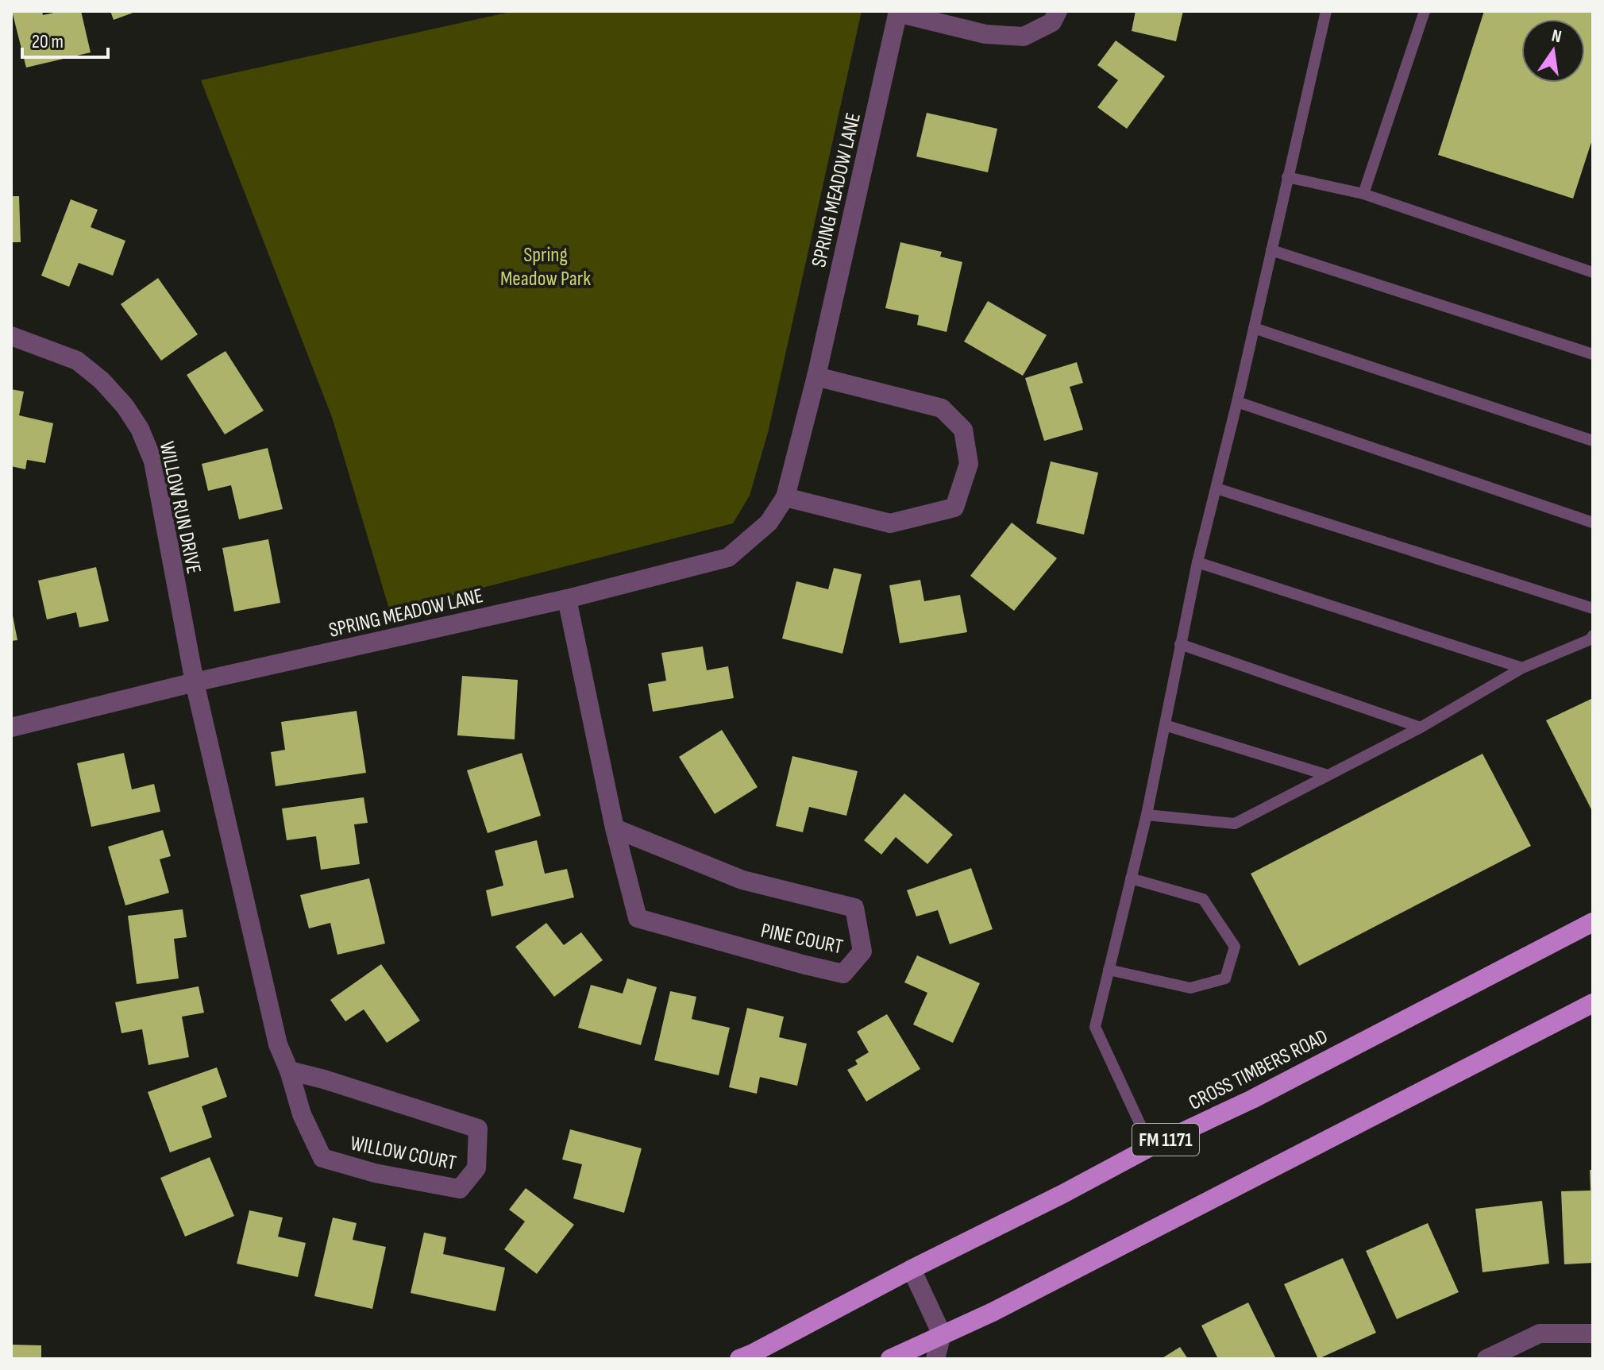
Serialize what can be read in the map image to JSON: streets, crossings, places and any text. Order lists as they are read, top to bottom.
{
  "streets": {
    "main road": ["CROSS TIMBERS ROAD", "FM 1171"],
    "street": [
      "SPRING MEADOW LANE",
      "WILLOW RUN DRIVE",
      "PINE COURT",
      "WILLOW COURT"
    ]
  },
  "crossings": [
    ["SPRING MEADOW LANE", "WILLOW RUN DRIVE"],
    ["SPRING MEADOW LANE", "PINE COURT"],
    ["SPRING MEADOW LANE", "WILLOW COURT"],
    ["WILLOW RUN DRIVE", "WILLOW COURT"]
  ],
  "parks": ["Spring Meadow Park"],
  "scale_bar": "20 m",
  "north": "top"
}
